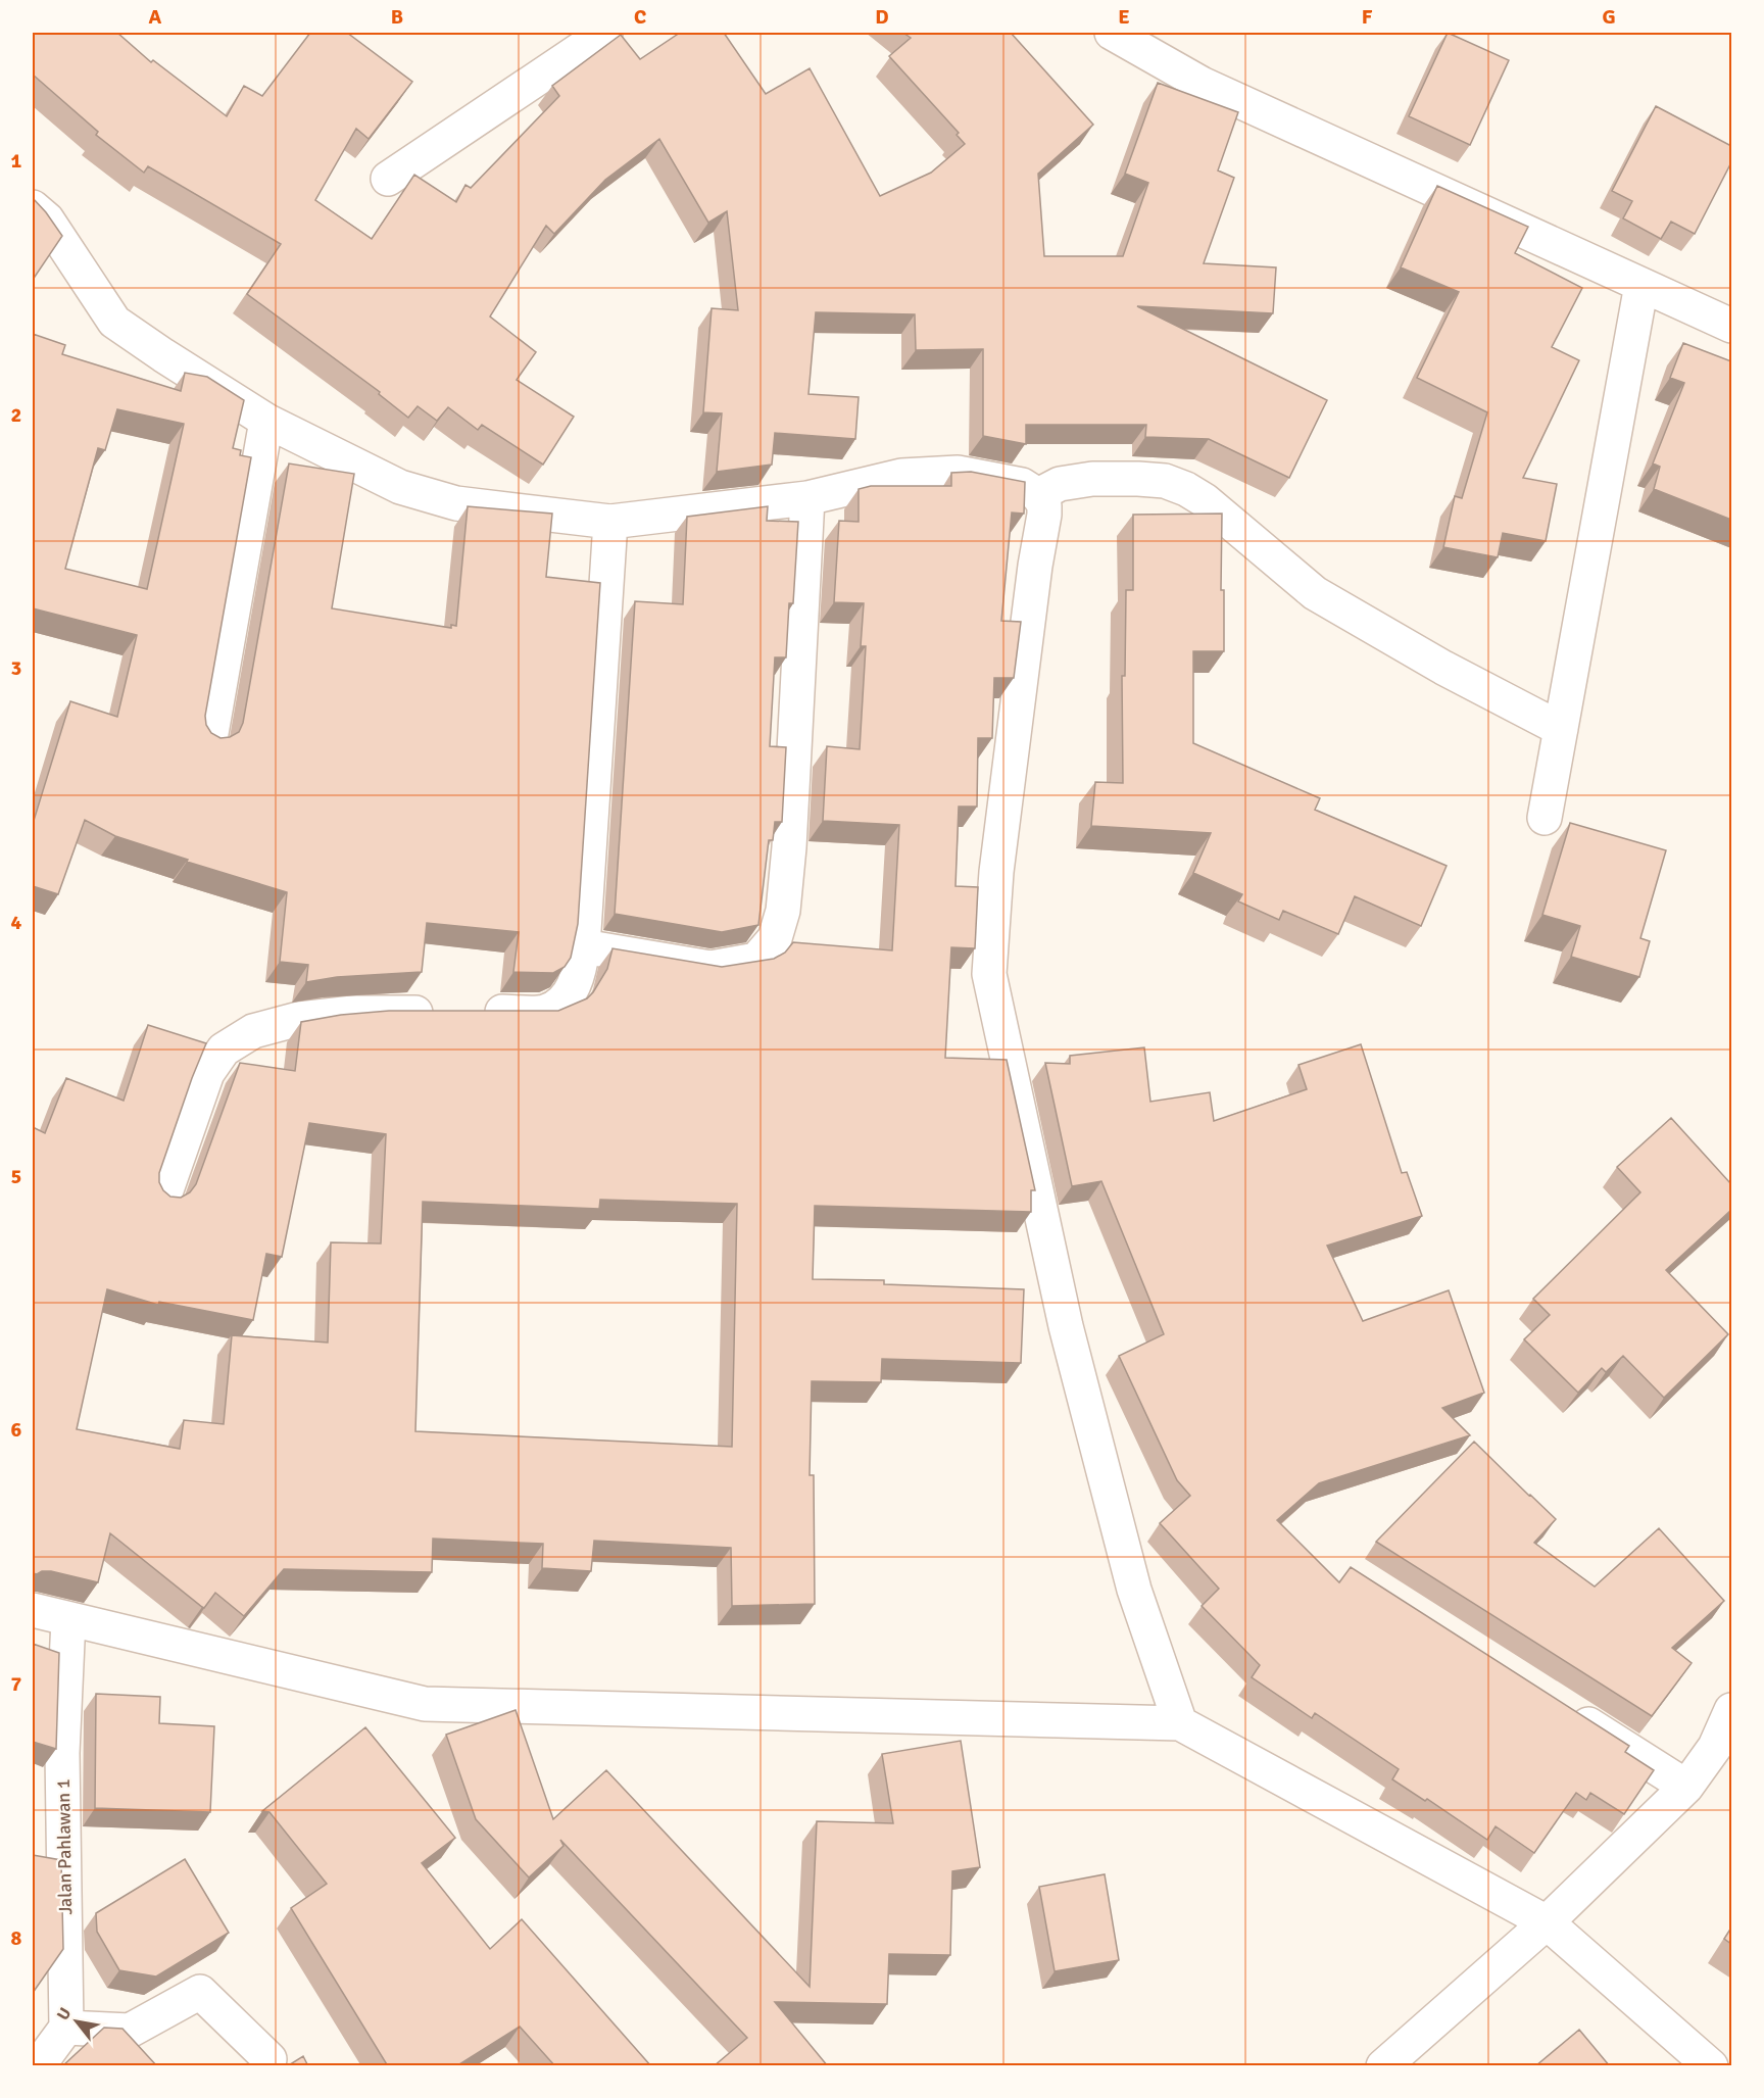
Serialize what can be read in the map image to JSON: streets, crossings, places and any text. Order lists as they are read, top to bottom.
{
  "streets": {
    "street": ["Jalan Pahlawan 1"]
  },
  "north": "top left",
  "grid": {
    "columns": [
      "A",
      "B",
      "C",
      "D",
      "E",
      "F",
      "G"
    ],
    "rows": [
      "1",
      "2",
      "3",
      "4",
      "5",
      "6",
      "7",
      "8"
    ]
  }
}
